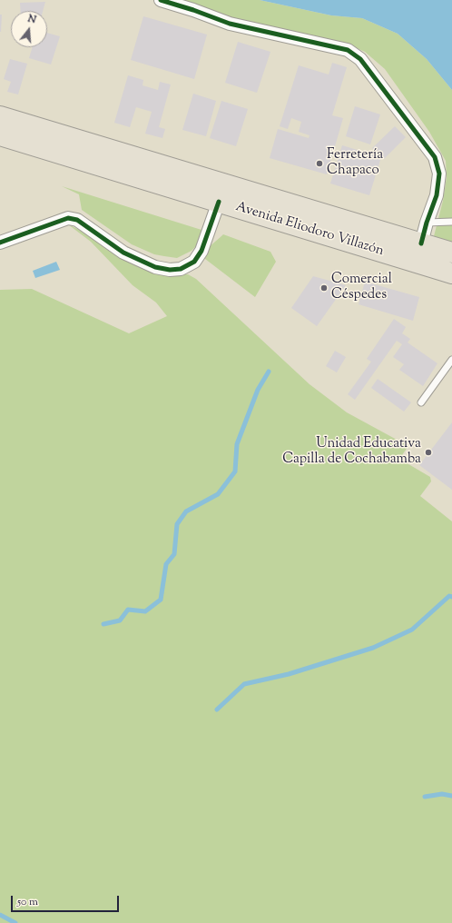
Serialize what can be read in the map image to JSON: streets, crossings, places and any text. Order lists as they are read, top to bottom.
{
  "streets": {
    "highway": ["Avenida Eliodoro Villazón"]
  },
  "places": ["Ferretería Chapaco", "Comercial Céspedes", "Unidad Educativa Capilla de Cochabamba"],
  "scale_bar": "50 m",
  "north": "top"
}
